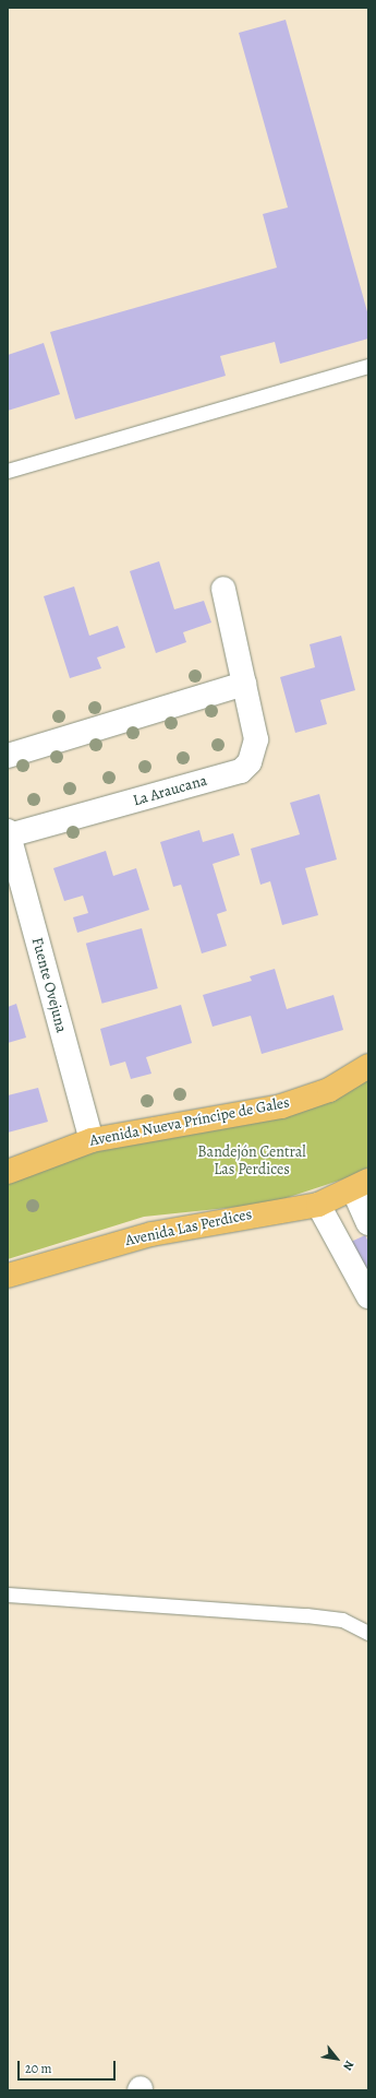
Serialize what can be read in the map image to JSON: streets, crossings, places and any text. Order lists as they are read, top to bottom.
{
  "streets": {
    "main road": ["Avenida Nueva Príncipe de Gales", "Avenida Las Perdices"],
    "street": ["La Araucana", "Fuente Ovejuna"]
  },
  "crossings": [
    ["La Araucana", "Fuente Ovejuna"],
    ["Fuente Ovejuna", "Avenida Nueva Príncipe de Gales"]
  ],
  "parks": ["Bandejón Central Las Perdices"],
  "scale_bar": "20 m",
  "north": "bottom right"
}
